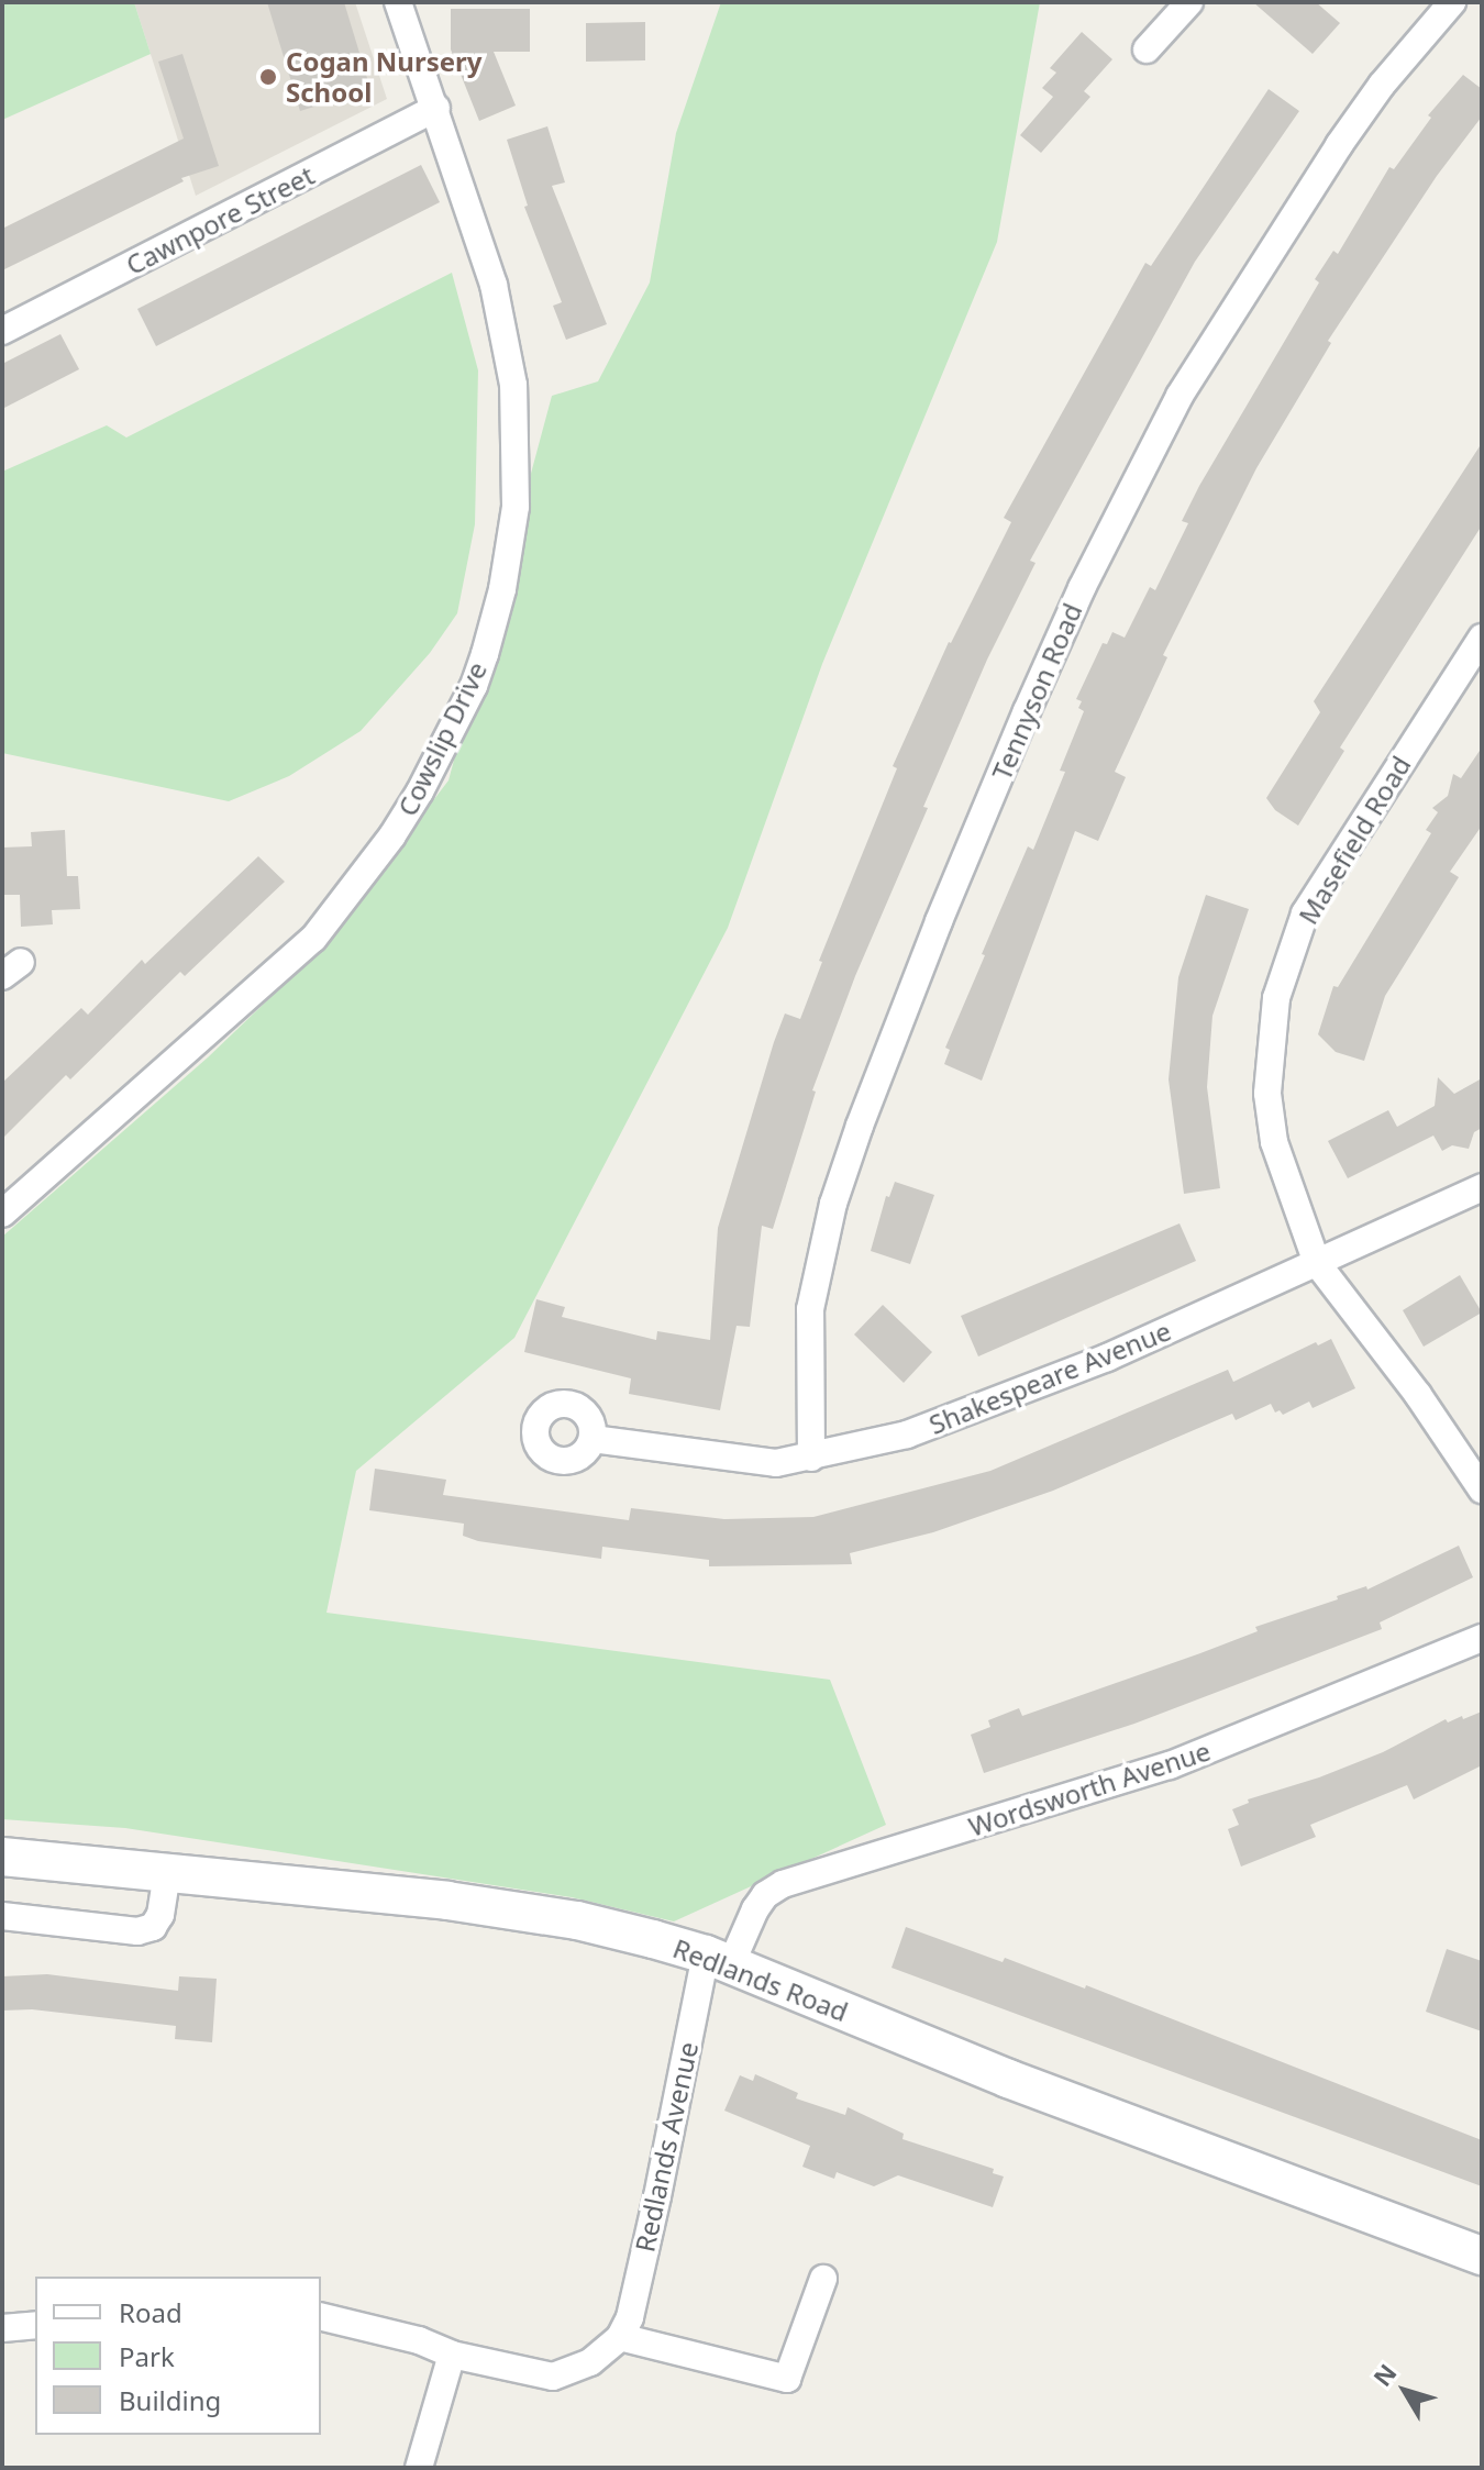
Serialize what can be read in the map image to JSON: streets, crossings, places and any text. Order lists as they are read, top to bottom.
{
  "streets": {
    "main road": ["Redlands Road"],
    "street": [
      "Cawnpore Street",
      "Tennyson Road",
      "Cowslip Drive",
      "Masefield Road",
      "Shakespeare Avenue",
      "Wordsworth Avenue",
      "Redlands Avenue"
    ]
  },
  "crossings": [
    ["Cawnpore Street", "Cowslip Drive"],
    ["Tennyson Road", "Shakespeare Avenue"],
    ["Masefield Road", "Shakespeare Avenue"],
    ["Wordsworth Avenue", "Redlands Road"],
    ["Wordsworth Avenue", "Redlands Avenue"],
    ["Redlands Road", "Redlands Avenue"]
  ],
  "places": ["Cogan Nursery School"],
  "legend": ["Road", "Park", "Building"],
  "north": "top left"
}
